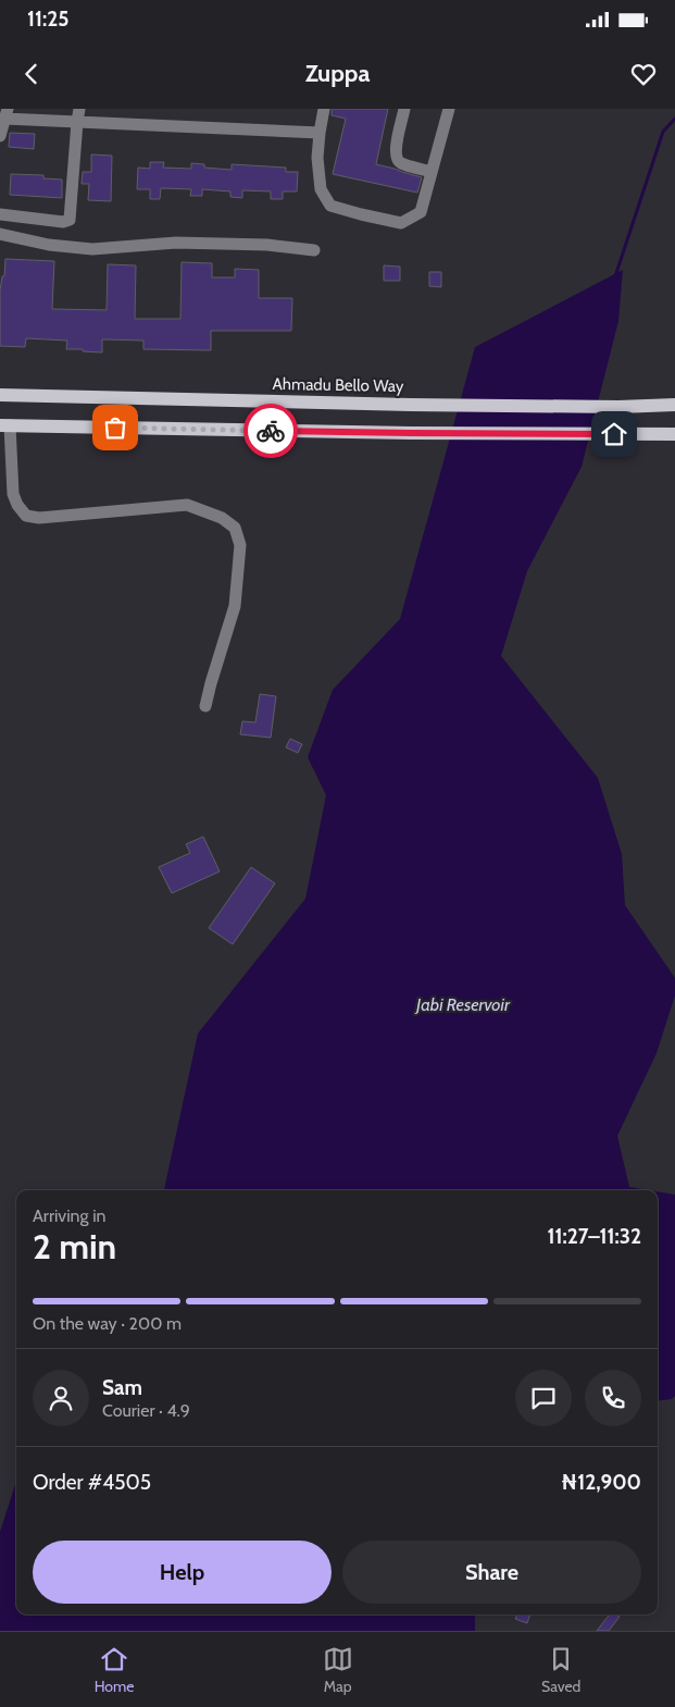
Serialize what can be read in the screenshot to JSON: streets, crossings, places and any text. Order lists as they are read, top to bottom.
{
  "streets": {
    "main road": ["Ahmadu Bello Way"]
  },
  "water": ["Jabi Reservoir"],
  "page": {
    "status": "11:25",
    "header": "Zuppa",
    "heading": ["2 min", "Arriving in", "11:27–11:32"],
    "panel": [
      "Sam",
      "Courier · 4.9",
      "Order #4505",
      "₦12,900"
    ],
    "bar": "On the way · 200 m",
    "buttons": ["Help", "Share"],
    "tabs": ["Home", "Map", "Saved"]
  }
}
